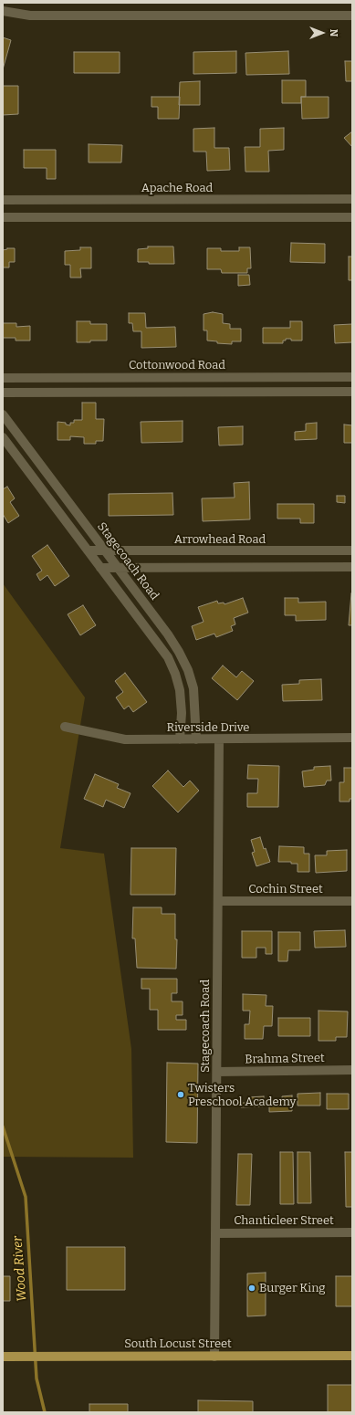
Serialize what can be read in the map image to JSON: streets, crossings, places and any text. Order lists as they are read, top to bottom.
{
  "streets": {
    "main road": ["South Locust Street"],
    "street": [
      "Apache Road",
      "Cottonwood Road",
      "Arrowhead Road",
      "Stagecoach Road",
      "Riverside Drive",
      "Cochin Street",
      "Brahma Street",
      "Chanticleer Street"
    ]
  },
  "crossings": [
    ["Arrowhead Road", "Stagecoach Road"],
    ["Stagecoach Road", "Riverside Drive"],
    ["Stagecoach Road", "Cochin Street"],
    ["Stagecoach Road", "Brahma Street"],
    ["Stagecoach Road", "Chanticleer Street"],
    ["Stagecoach Road", "South Locust Street"]
  ],
  "water": ["Wood River"],
  "places": ["Twisters Preschool Academy", "Burger King"],
  "north": "right"
}
